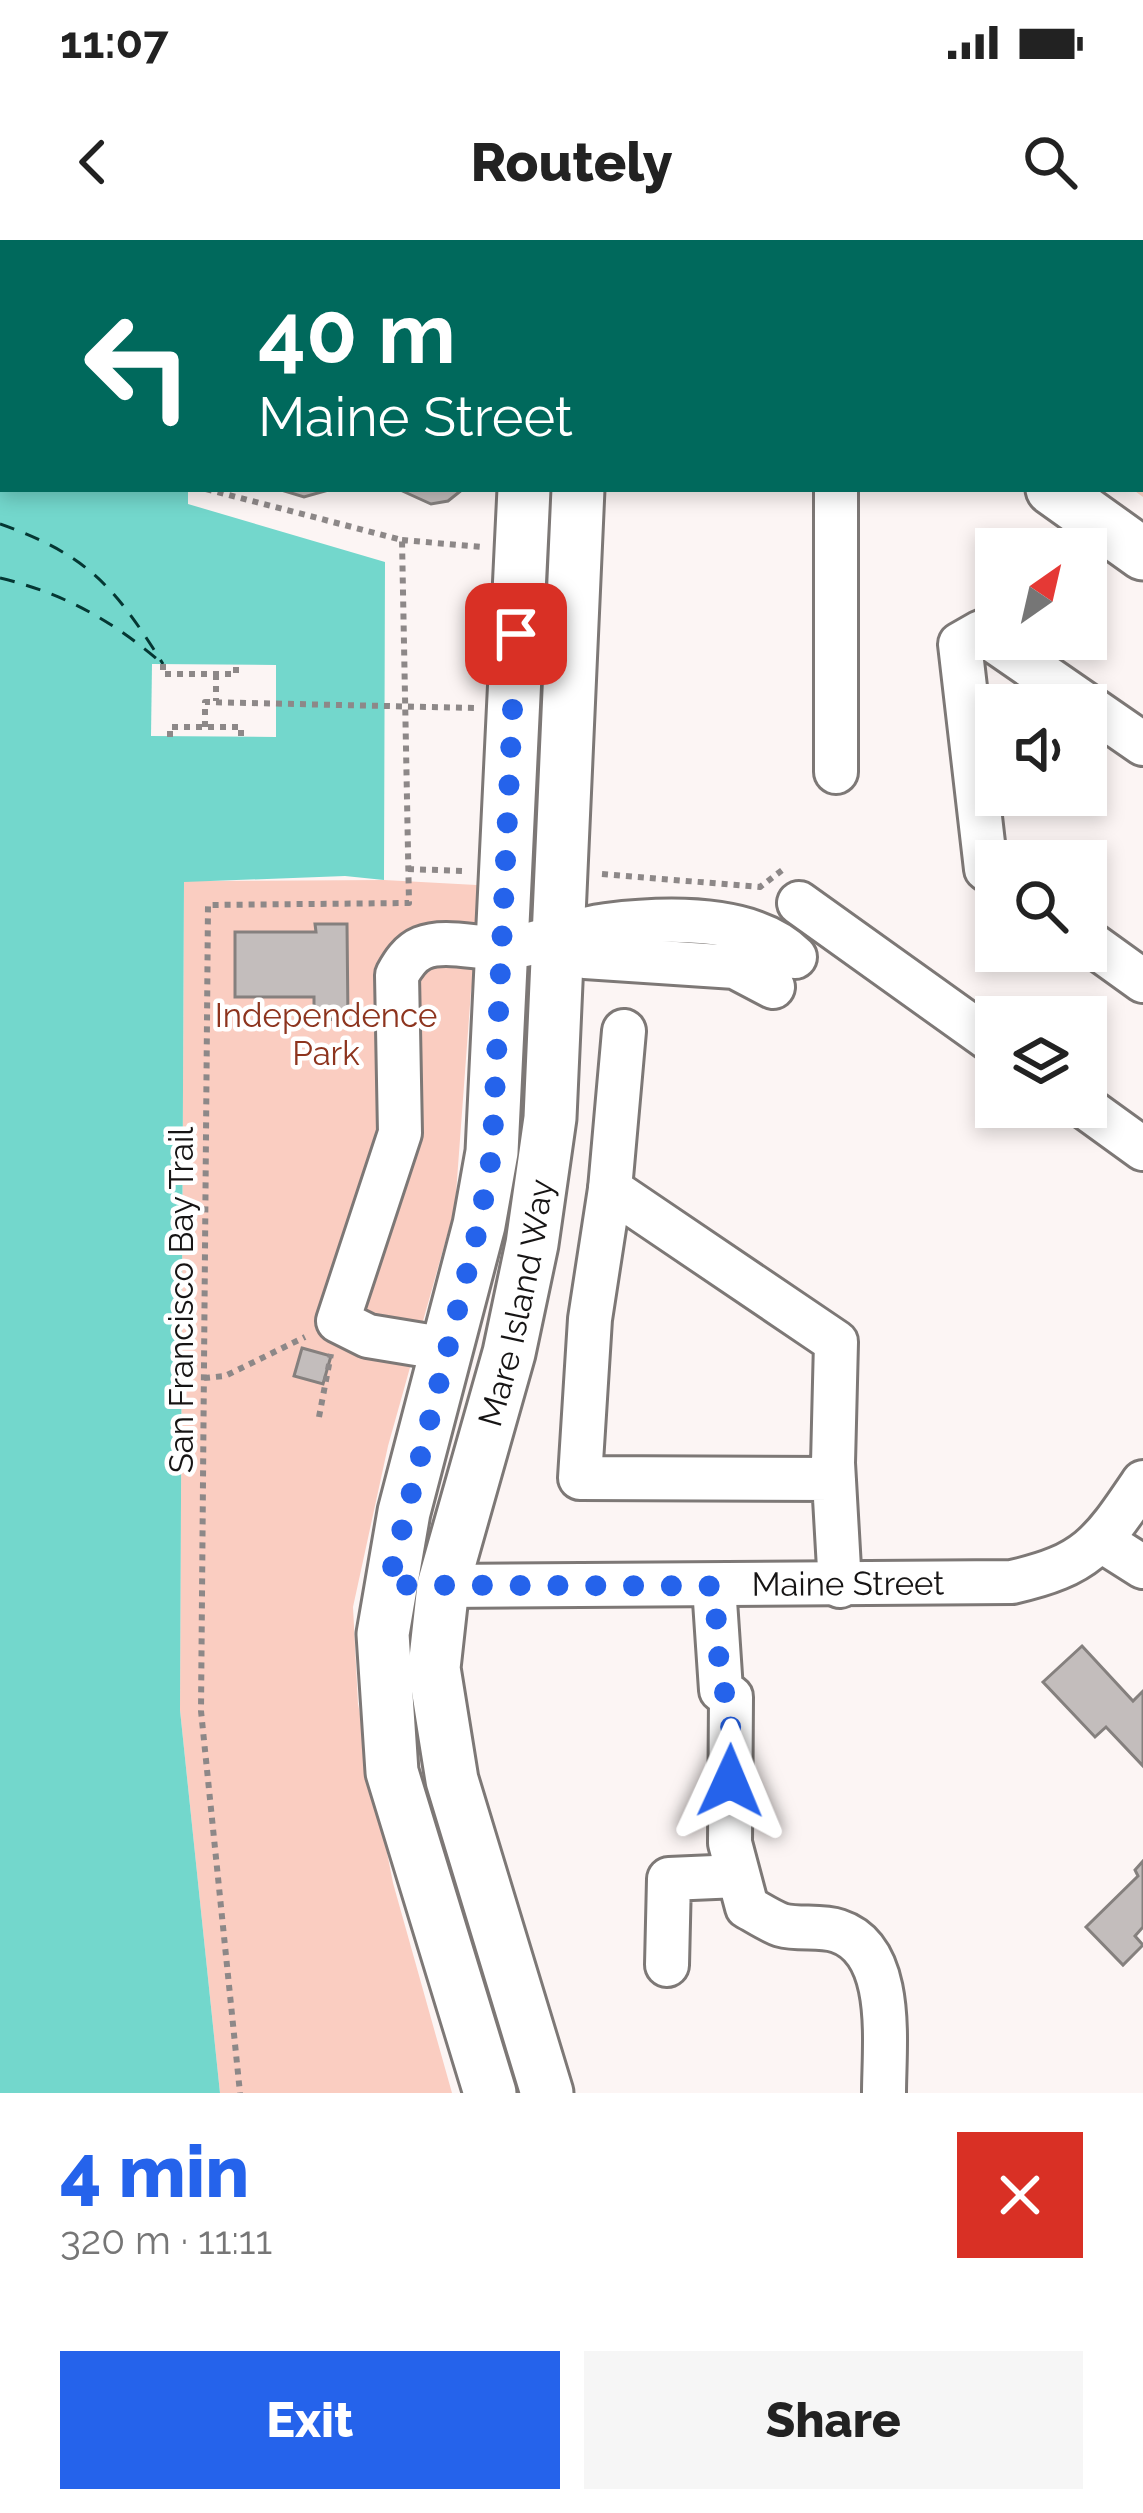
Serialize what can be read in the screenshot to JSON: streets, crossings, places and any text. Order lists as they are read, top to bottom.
{
  "streets": {
    "main road": ["Mare Island Way", "Maine Street"],
    "path": ["San Francisco Bay Trail"]
  },
  "crossings": [
    ["Mare Island Way", "Maine Street"]
  ],
  "parks": ["Independence Park"],
  "north": "top right",
  "page": {
    "status": "11:07",
    "header": "Routely",
    "turn": ["40 m", "Maine Street"],
    "heading": ["4 min", "320 m · 11:11"],
    "buttons": ["Exit", "Share"]
  }
}
